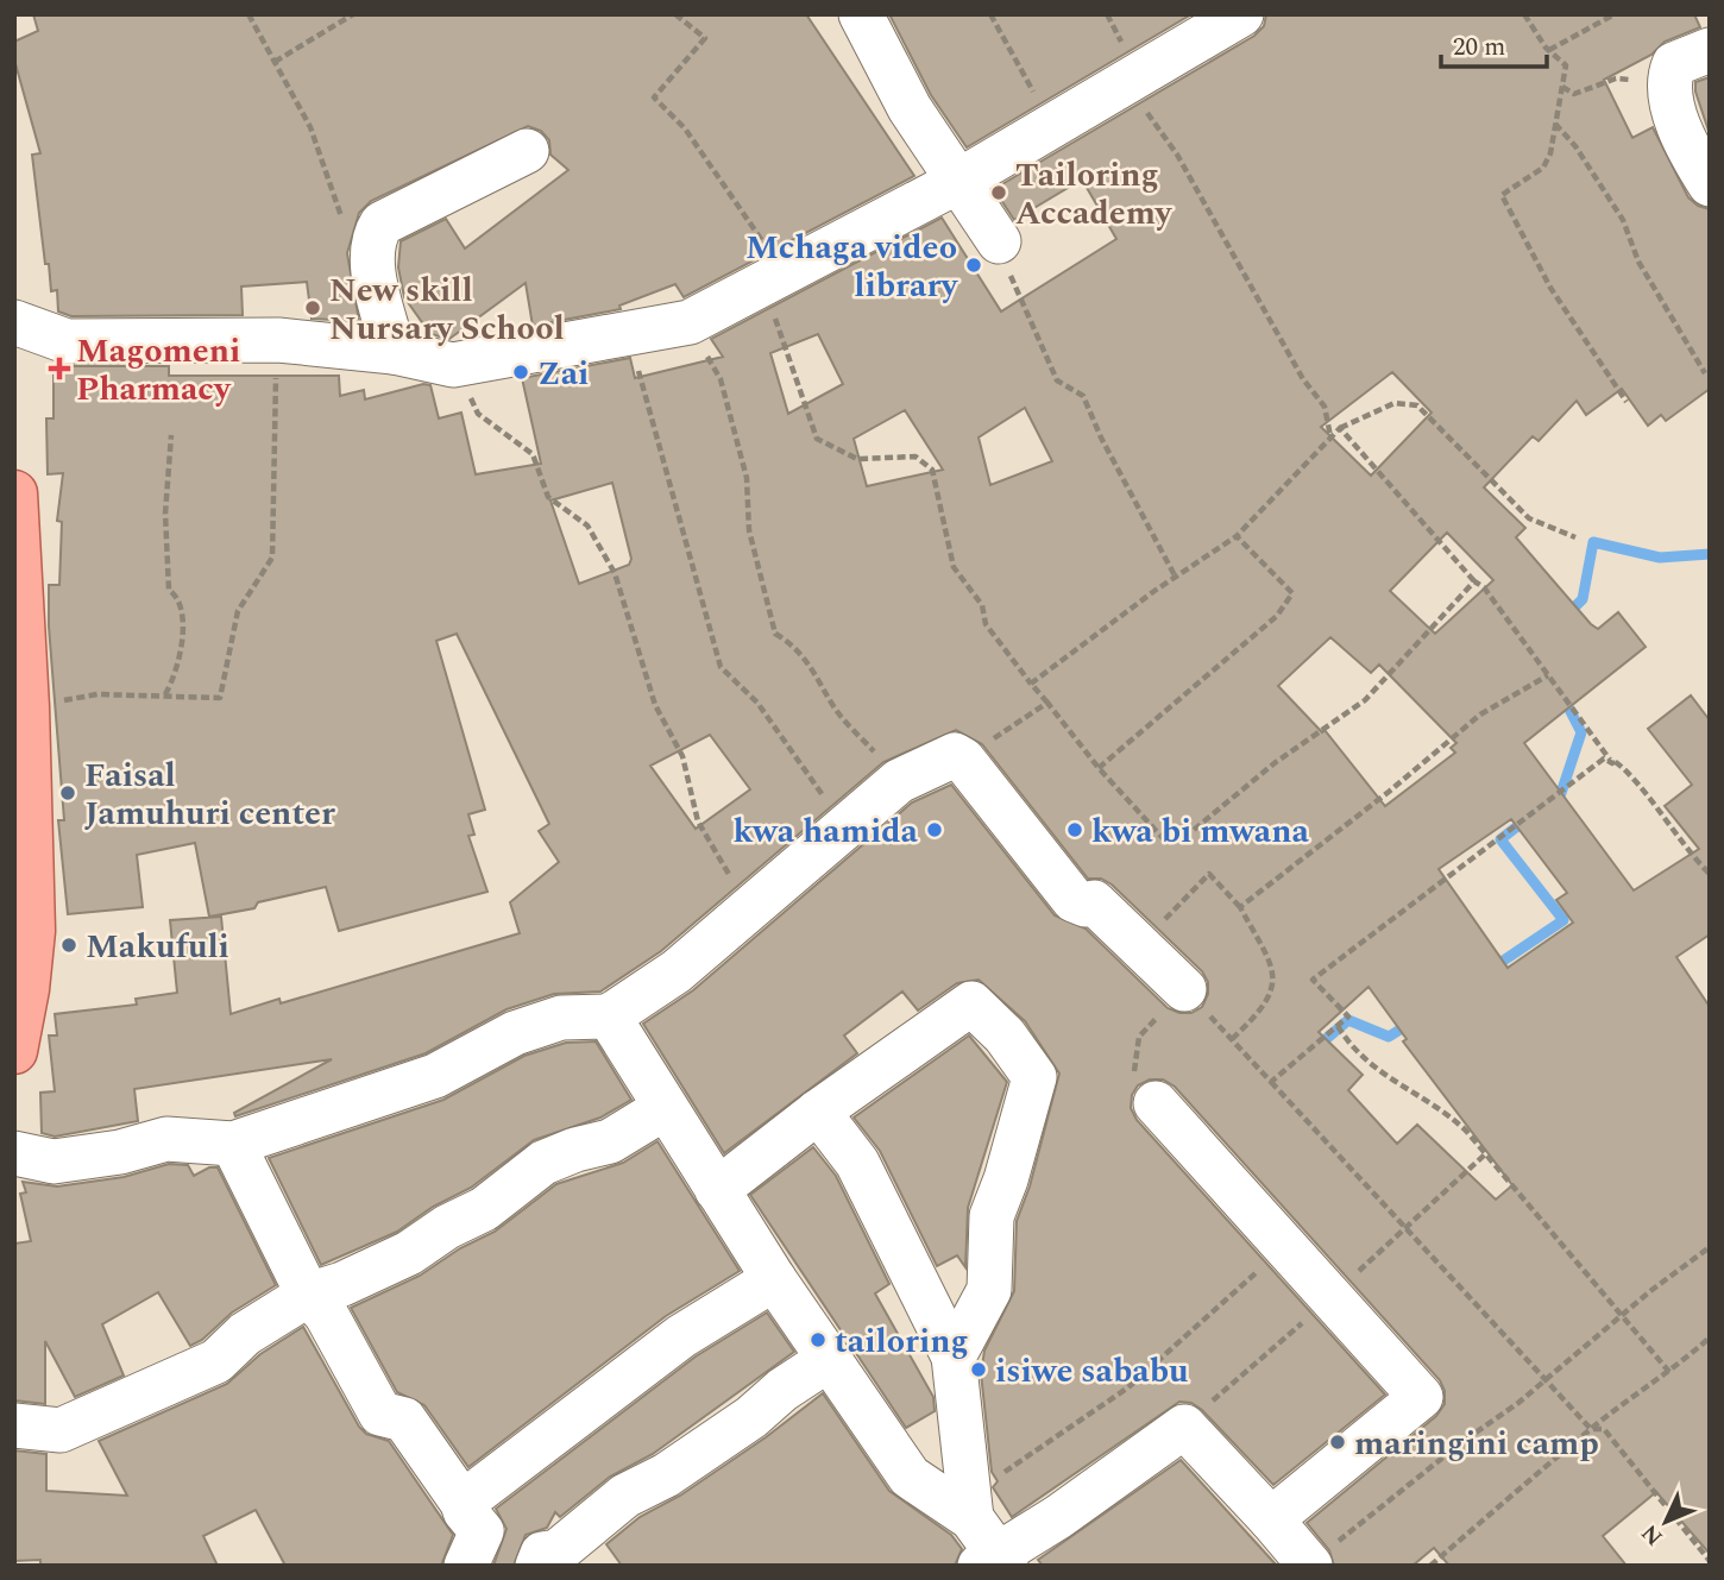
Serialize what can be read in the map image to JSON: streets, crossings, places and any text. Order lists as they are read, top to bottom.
{
  "places": {
    "other": [
      "Tailoring Accademy",
      "Mchaga video library",
      "New skill Nursary School",
      "Zai",
      "Faisal Jamuhuri center",
      "kwa hamida",
      "kwa bi mwana",
      "Makufuli",
      "tailoring",
      "isiwe sababu",
      "maringini camp"
    ],
    "health": ["Magomeni Pharmacy"]
  },
  "scale_bar": "20 m",
  "north": "bottom left"
}
